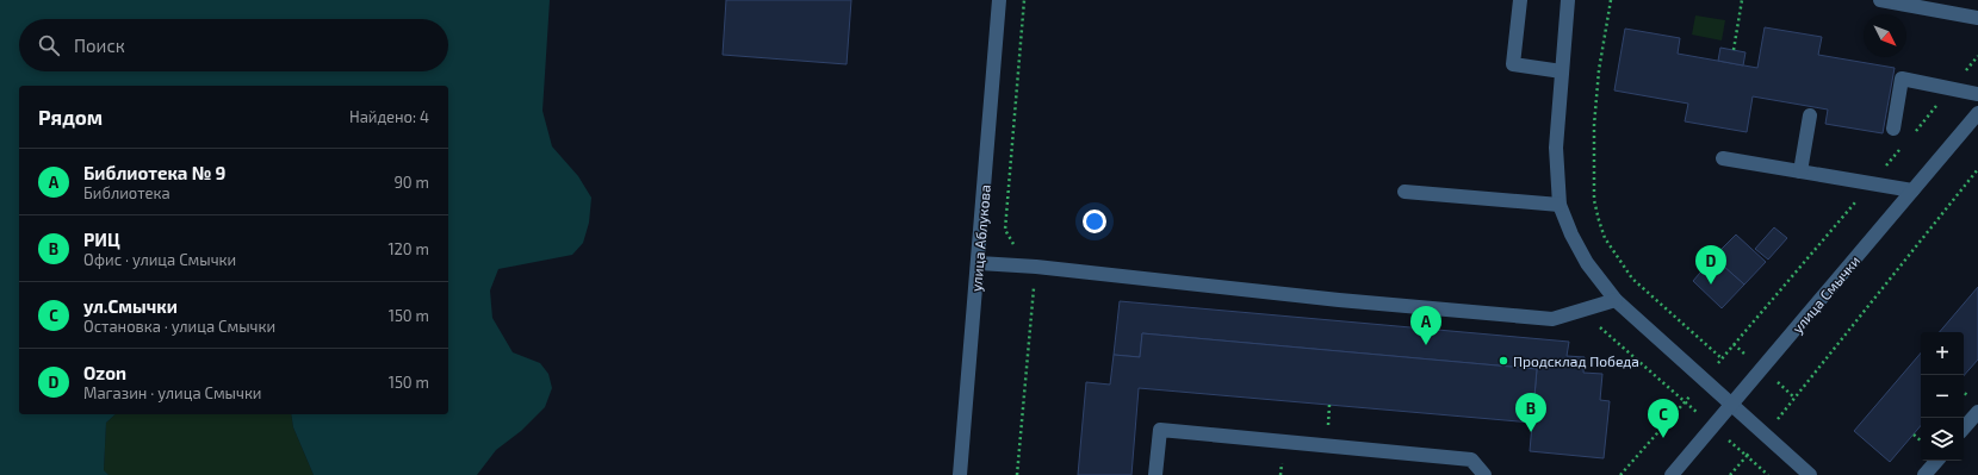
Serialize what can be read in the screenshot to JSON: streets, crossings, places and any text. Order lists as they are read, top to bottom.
{
  "streets": {
    "street": ["улица Аблукова", "улица Смычки"]
  },
  "places": ["Продсклад Победа"],
  "north": "bottom right",
  "page": {
    "search": "Поиск",
    "heading": ["Рядом", "Найдено: 4"],
    "list": [
      {
        "mark": "A",
        "name": "Библиотека № 9",
        "note": "Библиотека",
        "value": "90 m"
      },
      {
        "mark": "B",
        "name": "РИЦ",
        "note": "Офис · улица Смычки",
        "value": "120 m"
      },
      {
        "mark": "C",
        "name": "ул.Смычки",
        "note": "Остановка · улица Смычки",
        "value": "150 m"
      },
      {
        "mark": "D",
        "name": "Ozon",
        "note": "Магазин · улица Смычки",
        "value": "150 m"
      }
    ],
    "pins": [
      "D",
      "A",
      "B",
      "C"
    ],
    "map_buttons": ["+", "−"]
  }
}
